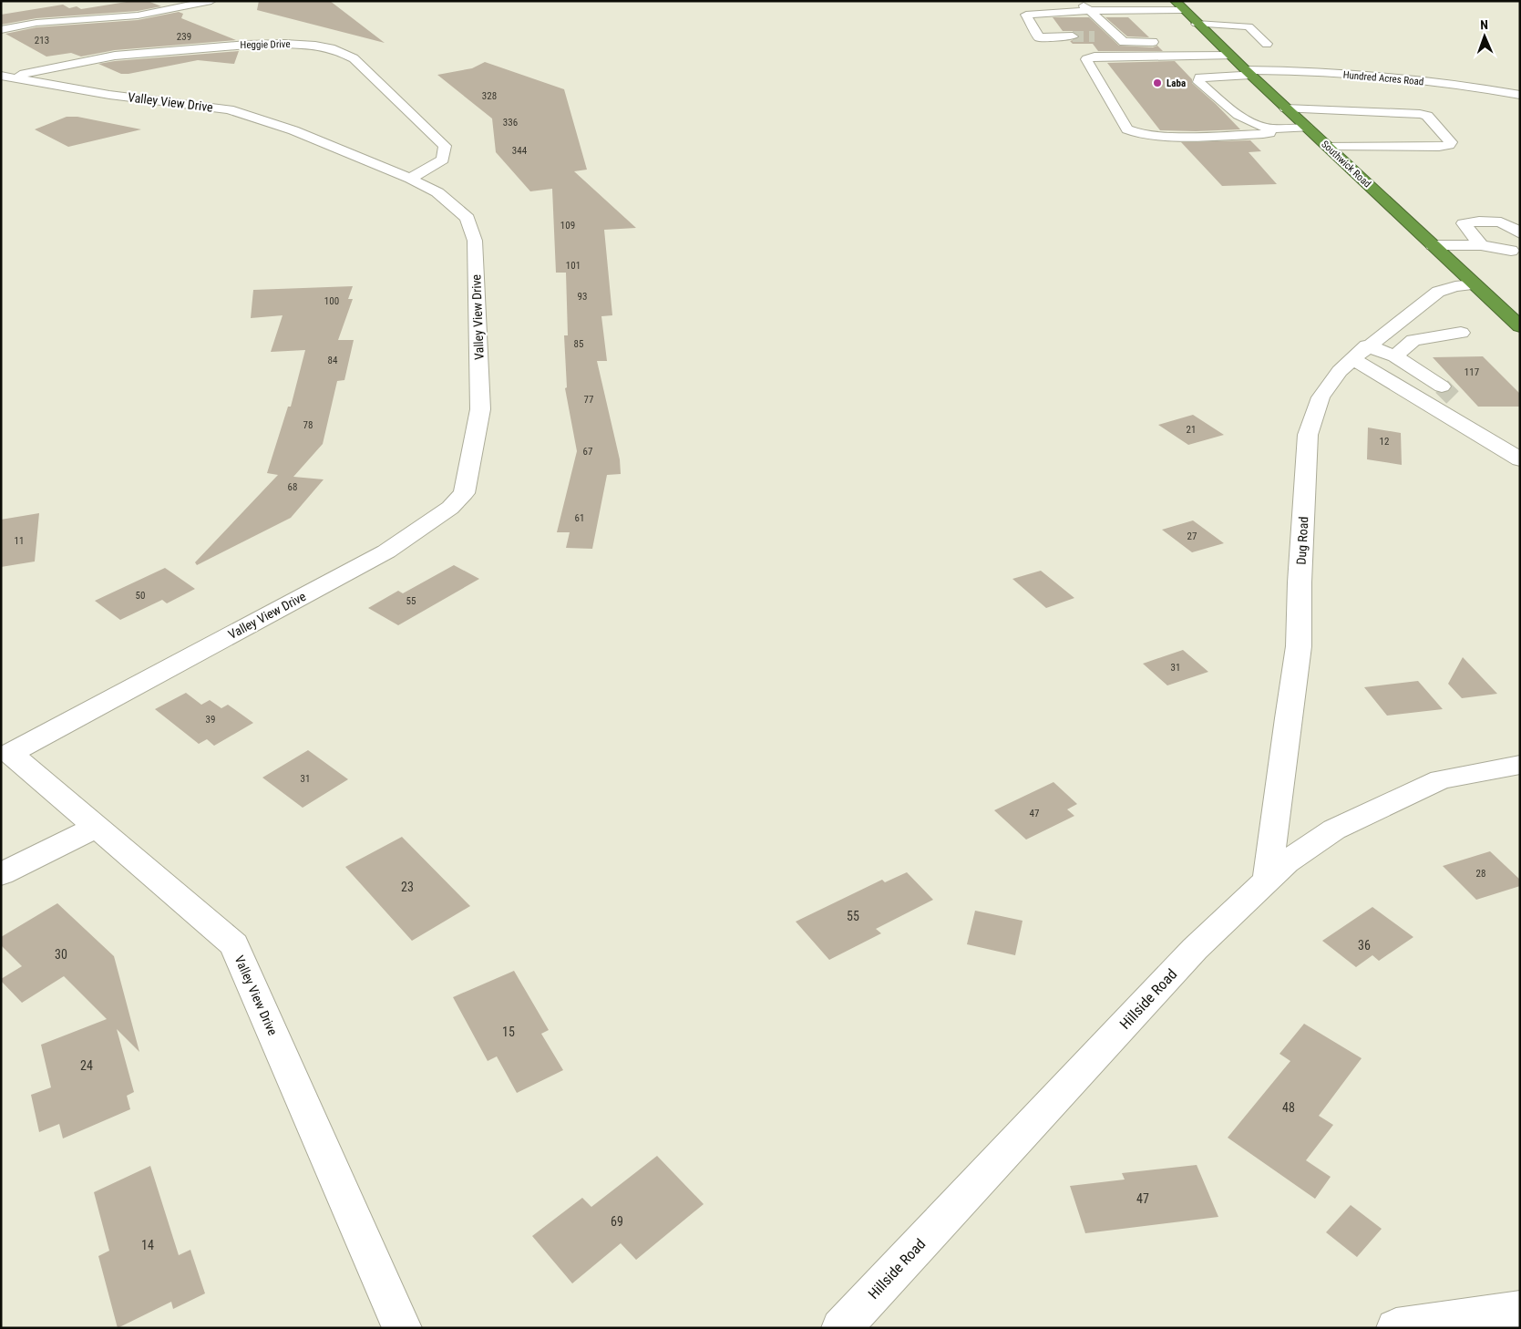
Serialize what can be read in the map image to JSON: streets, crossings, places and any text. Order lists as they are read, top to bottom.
{
  "streets": {
    "highway": ["Southwick Road"],
    "street": [
      "Heggie Drive",
      "Hundred Acres Road",
      "Valley View Drive",
      "Dug Road",
      "Hillside Road"
    ]
  },
  "crossings": [
    ["Heggie Drive", "Valley View Drive"],
    ["Hundred Acres Road", "Southwick Road"],
    ["Southwick Road", "Dug Road"],
    ["Dug Road", "Hillside Road"]
  ],
  "places": ["Laba"],
  "house_numbers": [
    "239",
    "213",
    "328",
    "336",
    "344",
    "109",
    "101",
    "93",
    "100",
    "85",
    "84",
    "117",
    "77",
    "78",
    "21",
    "12",
    "67",
    "68",
    "61",
    "27",
    "11",
    "50",
    "55",
    "31",
    "39",
    "31",
    "47",
    "28",
    "23",
    "55",
    "36",
    "30",
    "15",
    "24",
    "48",
    "47",
    "69",
    "14"
  ],
  "north": "top"
}
